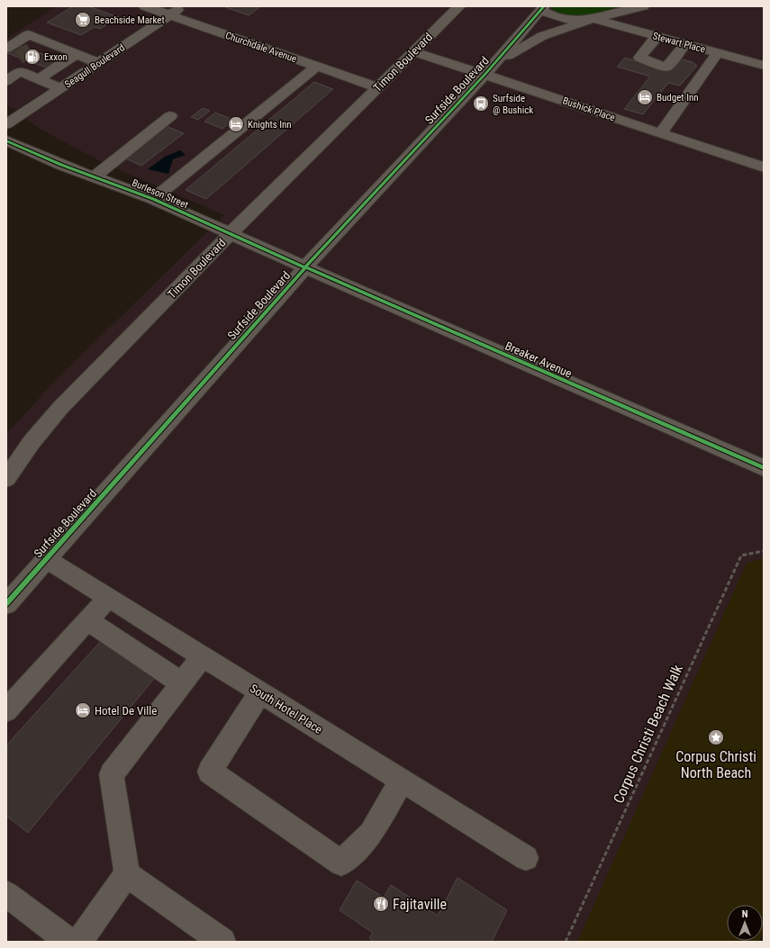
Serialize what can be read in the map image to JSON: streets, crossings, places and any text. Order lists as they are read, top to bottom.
{
  "streets": {
    "street": [
      "Stewart Place",
      "Churchdale Avenue",
      "Timon Boulevard",
      "Seagull Boulevard",
      "Surfside Boulevard",
      "Bushick Place",
      "Burleson Street",
      "Breaker Avenue",
      "South Hotel Place"
    ],
    "path": ["Corpus Christi Beach Walk"]
  },
  "crossings": [
    ["Stewart Place", "Surfside Boulevard"],
    ["Churchdale Avenue", "Timon Boulevard"],
    ["Churchdale Avenue", "Seagull Boulevard"],
    ["Timon Boulevard", "Bushick Place"],
    ["Timon Boulevard", "Burleson Street"],
    ["Surfside Boulevard", "Bushick Place"],
    ["Surfside Boulevard", "Burleson Street"],
    ["Surfside Boulevard", "Breaker Avenue"],
    ["Surfside Boulevard", "South Hotel Place"],
    ["Burleson Street", "Breaker Avenue"]
  ],
  "places": {
    "supermarket": ["Beachside Market"],
    "fuel station": ["Exxon"],
    "hotel": ["Budget Inn", "Knights Inn", "Hotel De Ville"],
    "bus stop": ["Surfside @ Bushick"],
    "place": ["Corpus Christi North Beach"],
    "restaurant": ["Fajitaville"]
  },
  "north": "top"
}
